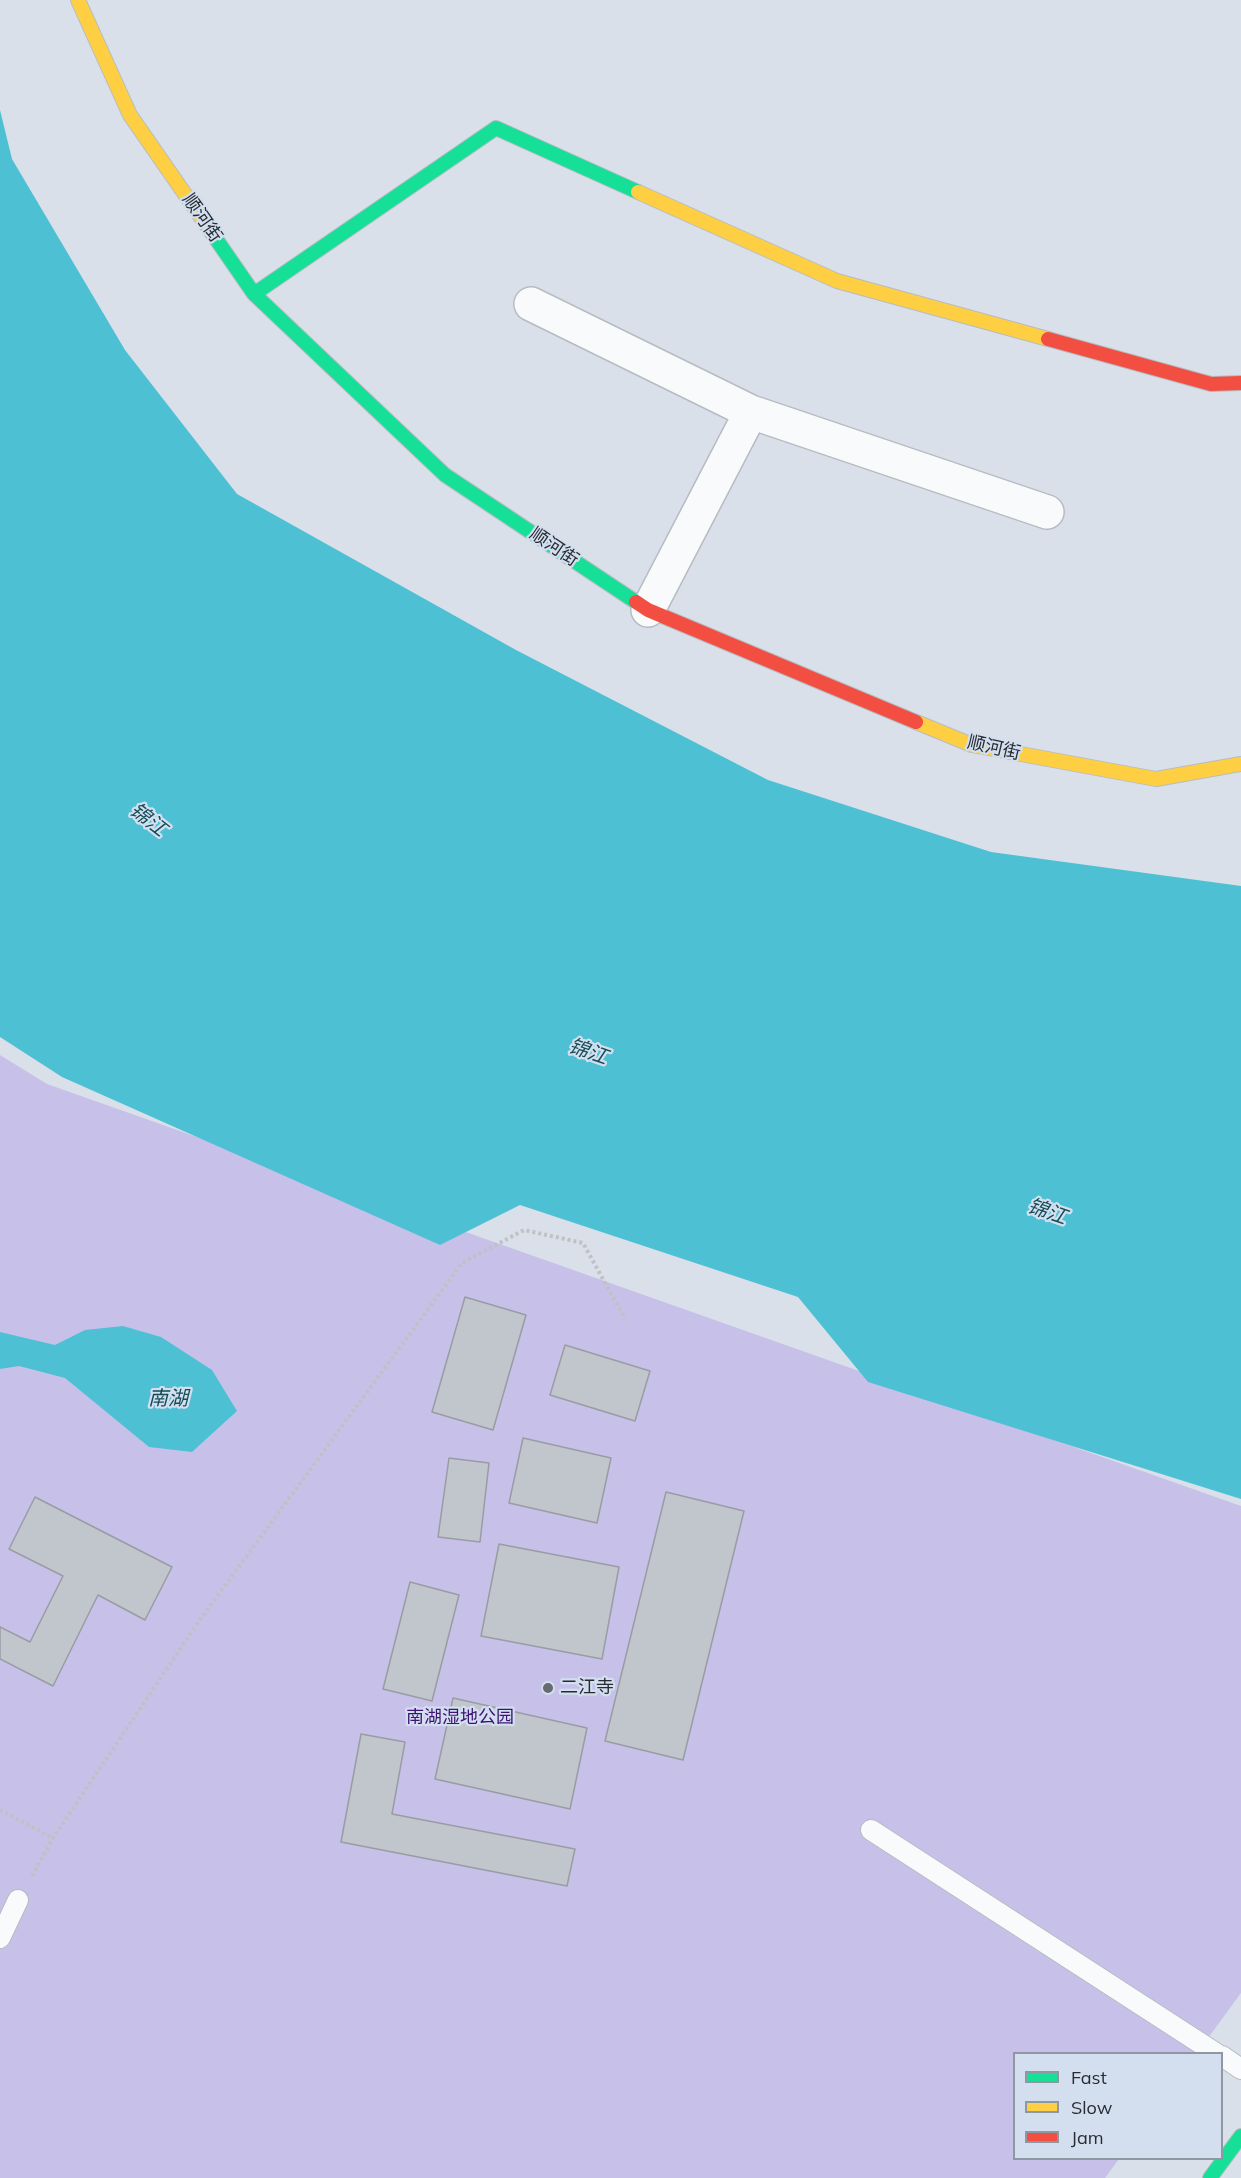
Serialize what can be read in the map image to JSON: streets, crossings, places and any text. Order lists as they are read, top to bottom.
{
  "streets": {
    "street": ["顺河街"]
  },
  "water": ["锦江", "南湖"],
  "parks": ["南湖湿地公园"],
  "places": ["二江寺"],
  "legend": ["Fast", "Slow", "Jam"]
}
